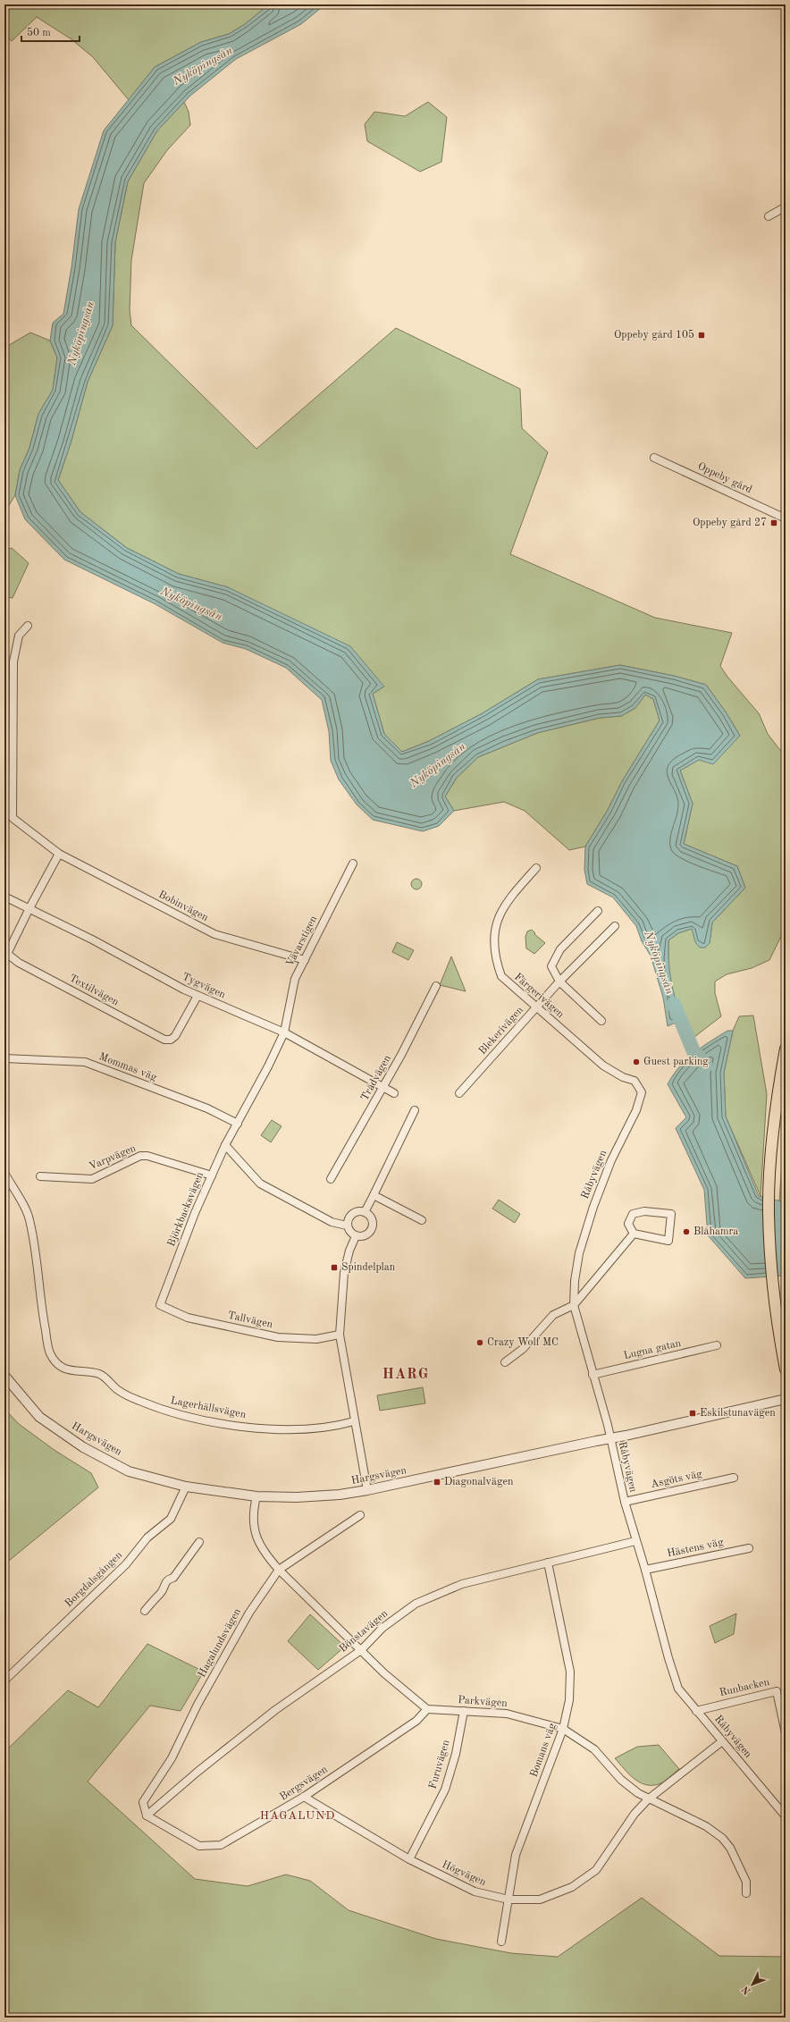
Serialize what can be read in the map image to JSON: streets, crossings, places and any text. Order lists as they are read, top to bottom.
{
  "streets": {
    "street": [
      "Oppeby gård",
      "Bobinvägen",
      "Vävarstigen",
      "Tygvägen",
      "Textilvägen",
      "Färgerivägen",
      "Blekerivägen",
      "Mommas väg",
      "Trådvägen",
      "Varpvägen",
      "Råbyvägen",
      "Björkbacksvägen",
      "Tallvägen",
      "Lugna gatan",
      "Lagerhällsvägen",
      "Hargsvägen",
      "Asgöts väg",
      "Hästens väg",
      "Borgdalsgången",
      "Bönstavägen",
      "Hagalundsvägen",
      "Runbacken",
      "Parkvägen",
      "Bomans väg",
      "Furuvägen",
      "Bergsvägen",
      "Högvägen"
    ]
  },
  "crossings": [
    ["Bobinvägen", "Vävarstigen"],
    ["Vävarstigen", "Tygvägen"],
    ["Tygvägen", "Textilvägen"],
    ["Tygvägen", "Trådvägen"],
    ["Färgerivägen", "Blekerivägen"],
    ["Färgerivägen", "Råbyvägen"],
    ["Mommas väg", "Björkbacksvägen"],
    ["Varpvägen", "Björkbacksvägen"],
    ["Råbyvägen", "Lugna gatan"],
    ["Råbyvägen", "Hargsvägen"],
    ["Råbyvägen", "Asgöts väg"],
    ["Råbyvägen", "Hästens väg"],
    ["Råbyvägen", "Bönstavägen"],
    ["Råbyvägen", "Runbacken"],
    ["Råbyvägen", "Högvägen"],
    ["Björkbacksvägen", "Tallvägen"],
    ["Hargsvägen", "Borgdalsgången"],
    ["Bönstavägen", "Hagalundsvägen"],
    ["Bönstavägen", "Bomans väg"],
    ["Bönstavägen", "Bergsvägen"],
    ["Hagalundsvägen", "Bergsvägen"],
    ["Parkvägen", "Bomans väg"],
    ["Parkvägen", "Furuvägen"],
    ["Parkvägen", "Bergsvägen"],
    ["Parkvägen", "Högvägen"],
    ["Bomans väg", "Högvägen"],
    ["Furuvägen", "Högvägen"],
    ["Bergsvägen", "Högvägen"]
  ],
  "districts": ["HARG", "HAGALUND"],
  "water": ["Nyköpingsån"],
  "places": {
    "transit": [
      "Oppeby gård 105",
      "Oppeby gård 27",
      "Spindelplan",
      "Eskilstunavägen",
      "Diagonalvägen"
    ],
    "other": ["Guest parking", "Blåhamra", "Crazy Wolf MC"]
  },
  "scale_bar": "50 m",
  "north": "bottom left"
}
